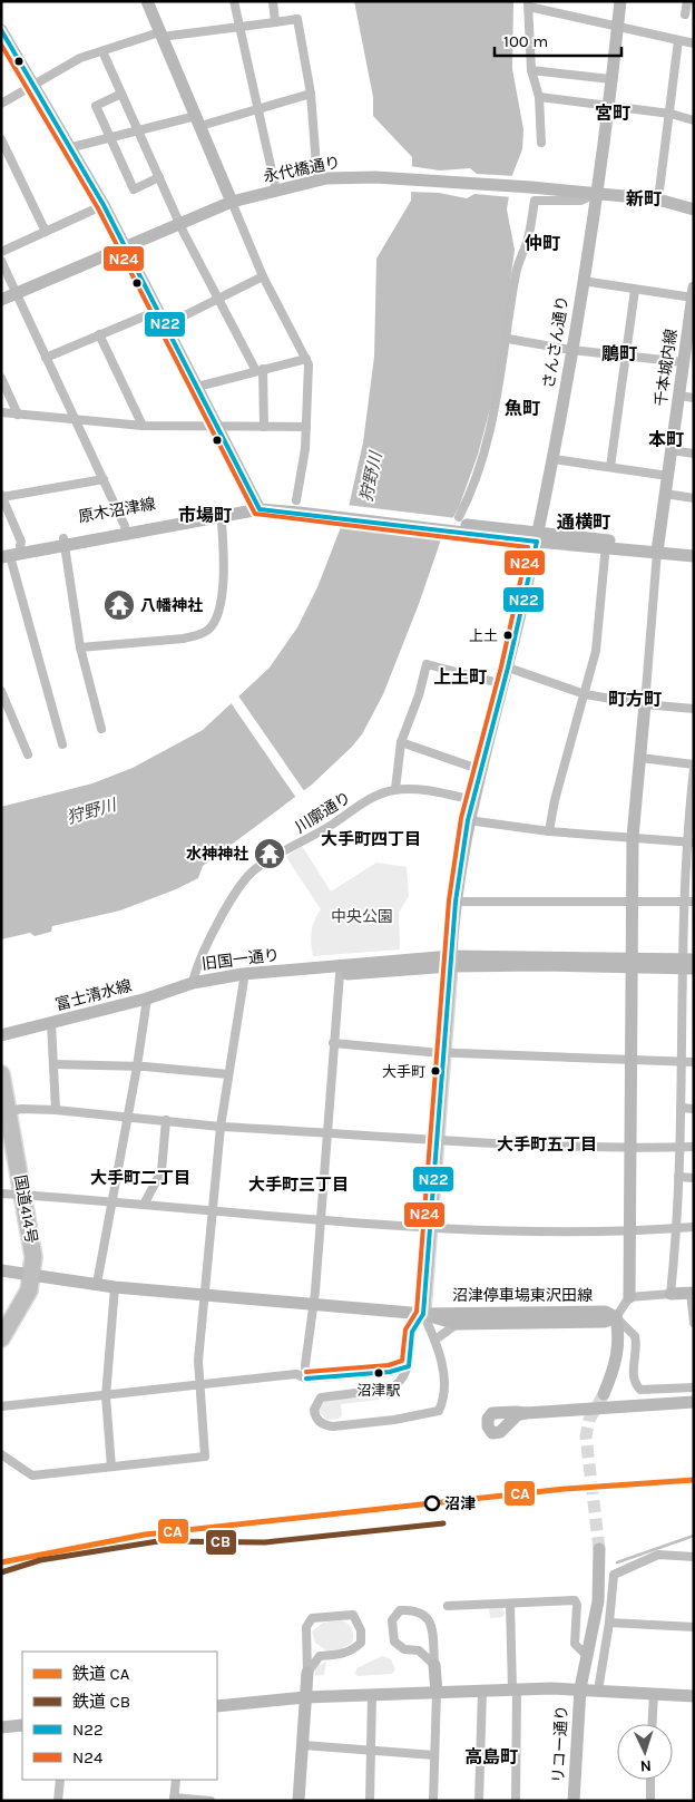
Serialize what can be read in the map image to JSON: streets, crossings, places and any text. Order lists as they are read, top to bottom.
{
  "streets": {
    "highway": ["国道414号"],
    "main road": [
      "永代橋通り",
      "さんさん通り",
      "千本城内線",
      "原木沼津線",
      "旧国一通り",
      "富士清水線",
      "沼津停車場東沢田線",
      "リコー通り"
    ],
    "street": ["川廓通り"]
  },
  "crossings": [
    ["永代橋通り", "さんさん通り"],
    ["さんさん通り", "原木沼津線"],
    ["さんさん通り", "川廓通り"],
    ["さんさん通り", "旧国一通り"],
    ["さんさん通り", "沼津停車場東沢田線"],
    ["川廓通り", "旧国一通り"],
    ["川廓通り", "富士清水線"],
    ["旧国一通り", "富士清水線"]
  ],
  "districts": [
    "宮町",
    "新町",
    "仲町",
    "鵰町",
    "魚町",
    "本町",
    "市場町",
    "通横町",
    "上土町",
    "町方町",
    "大手町四丁目",
    "大手町五丁目",
    "大手町二丁目",
    "大手町三丁目",
    "高島町"
  ],
  "water": ["狩野川"],
  "parks": ["中央公園"],
  "places": {
    "temple": ["八幡神社", "水神神社"],
    "other": [
      "上土",
      "大手町",
      "沼津駅",
      "沼津"
    ]
  },
  "lines": [
    "transit line N22",
    "transit line N24",
    "rail line CA",
    "rail line CB"
  ],
  "legend": [
    "鉄道 CA",
    "鉄道 CB",
    "N22",
    "N24"
  ],
  "scale_bar": "100 m",
  "north": "bottom"
}
